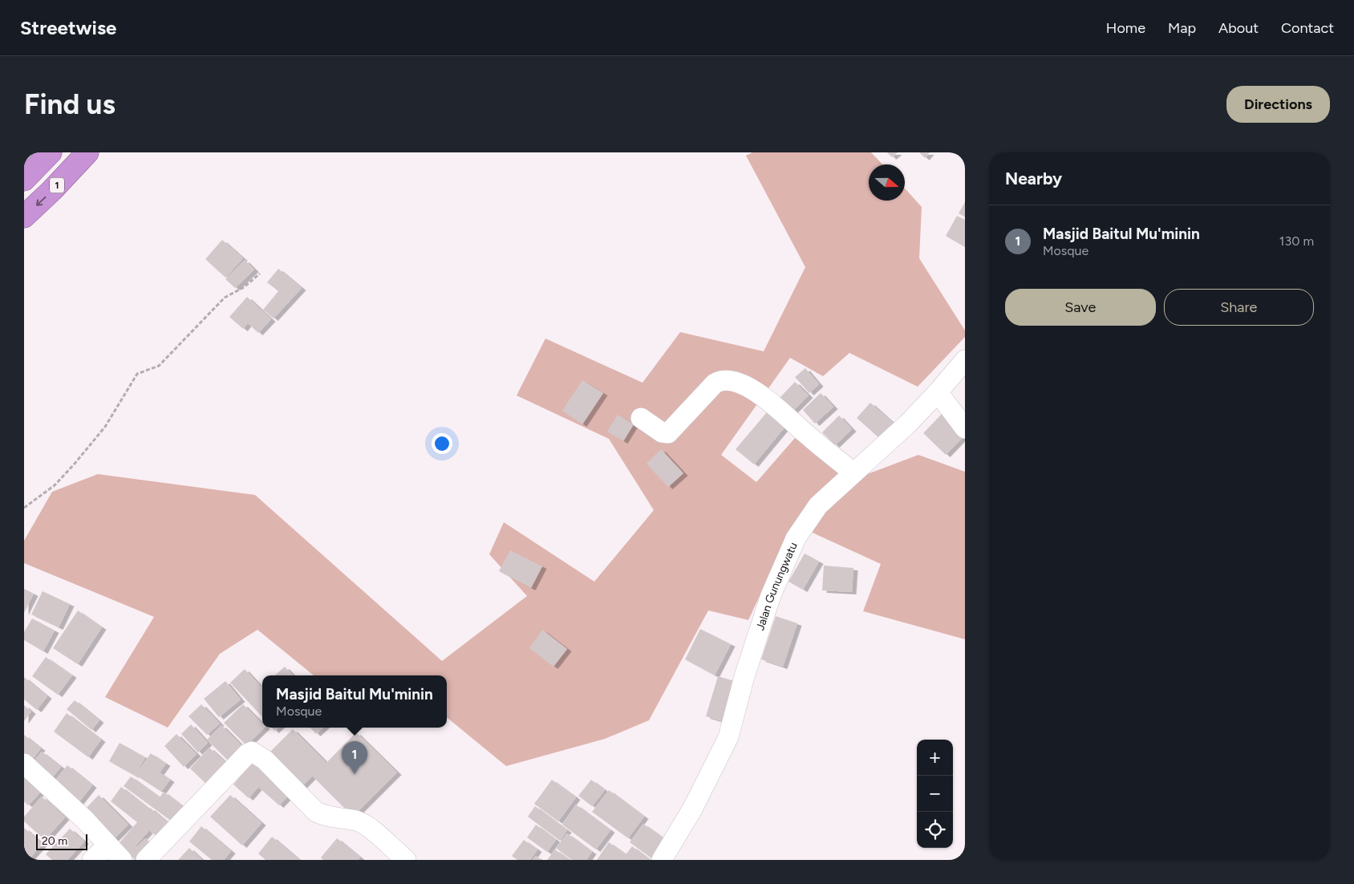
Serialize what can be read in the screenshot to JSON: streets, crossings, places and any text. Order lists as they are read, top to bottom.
{
  "streets": {
    "highway": ["1"],
    "street": ["Jalan Gunungwatu"]
  },
  "scale_bar": "20 m",
  "north": "right",
  "page": {
    "header": "Streetwise",
    "nav": [
      "Home",
      "Map",
      "About",
      "Contact"
    ],
    "buttons": [
      "Directions",
      ["Save", "Share"]
    ],
    "title": "Find us",
    "heading": "Nearby",
    "list": [
      {
        "mark": "1",
        "name": "Masjid Baitul Mu'minin",
        "note": "Mosque",
        "value": "130 m"
      }
    ],
    "popup": ["Masjid Baitul Mu'minin", "Mosque"],
    "map_buttons": ["+", "−"],
    "pins": "1",
    "scale": "20 m"
  }
}
